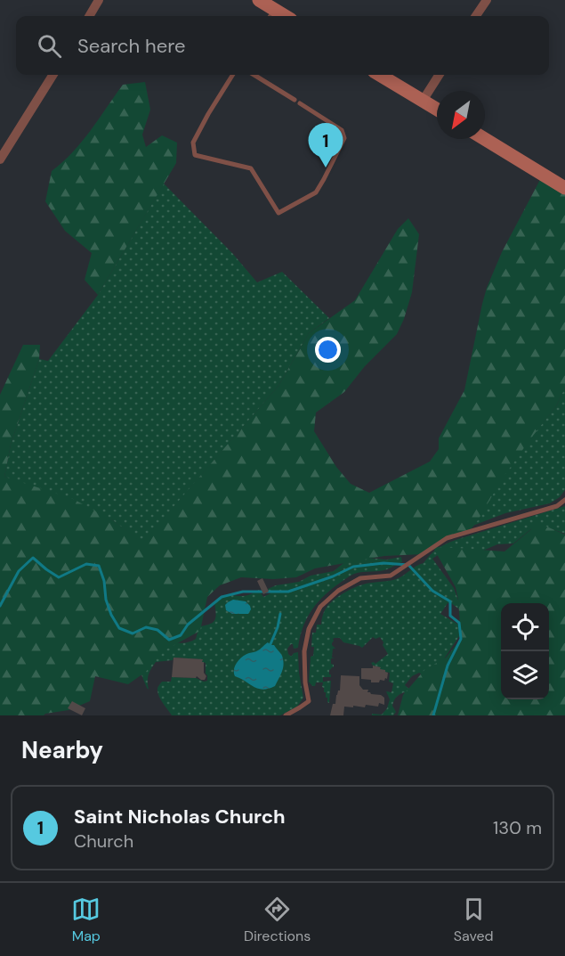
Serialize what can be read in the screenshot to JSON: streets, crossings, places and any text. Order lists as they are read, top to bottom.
{
  "north": "bottom left",
  "page": {
    "search": "Search here",
    "pins": "1",
    "heading": "Nearby",
    "list": [
      {
        "mark": "1",
        "name": "Saint Nicholas Church",
        "note": "Church",
        "value": "130 m"
      }
    ],
    "nav": ["Map", "Directions", "Saved"]
  }
}
